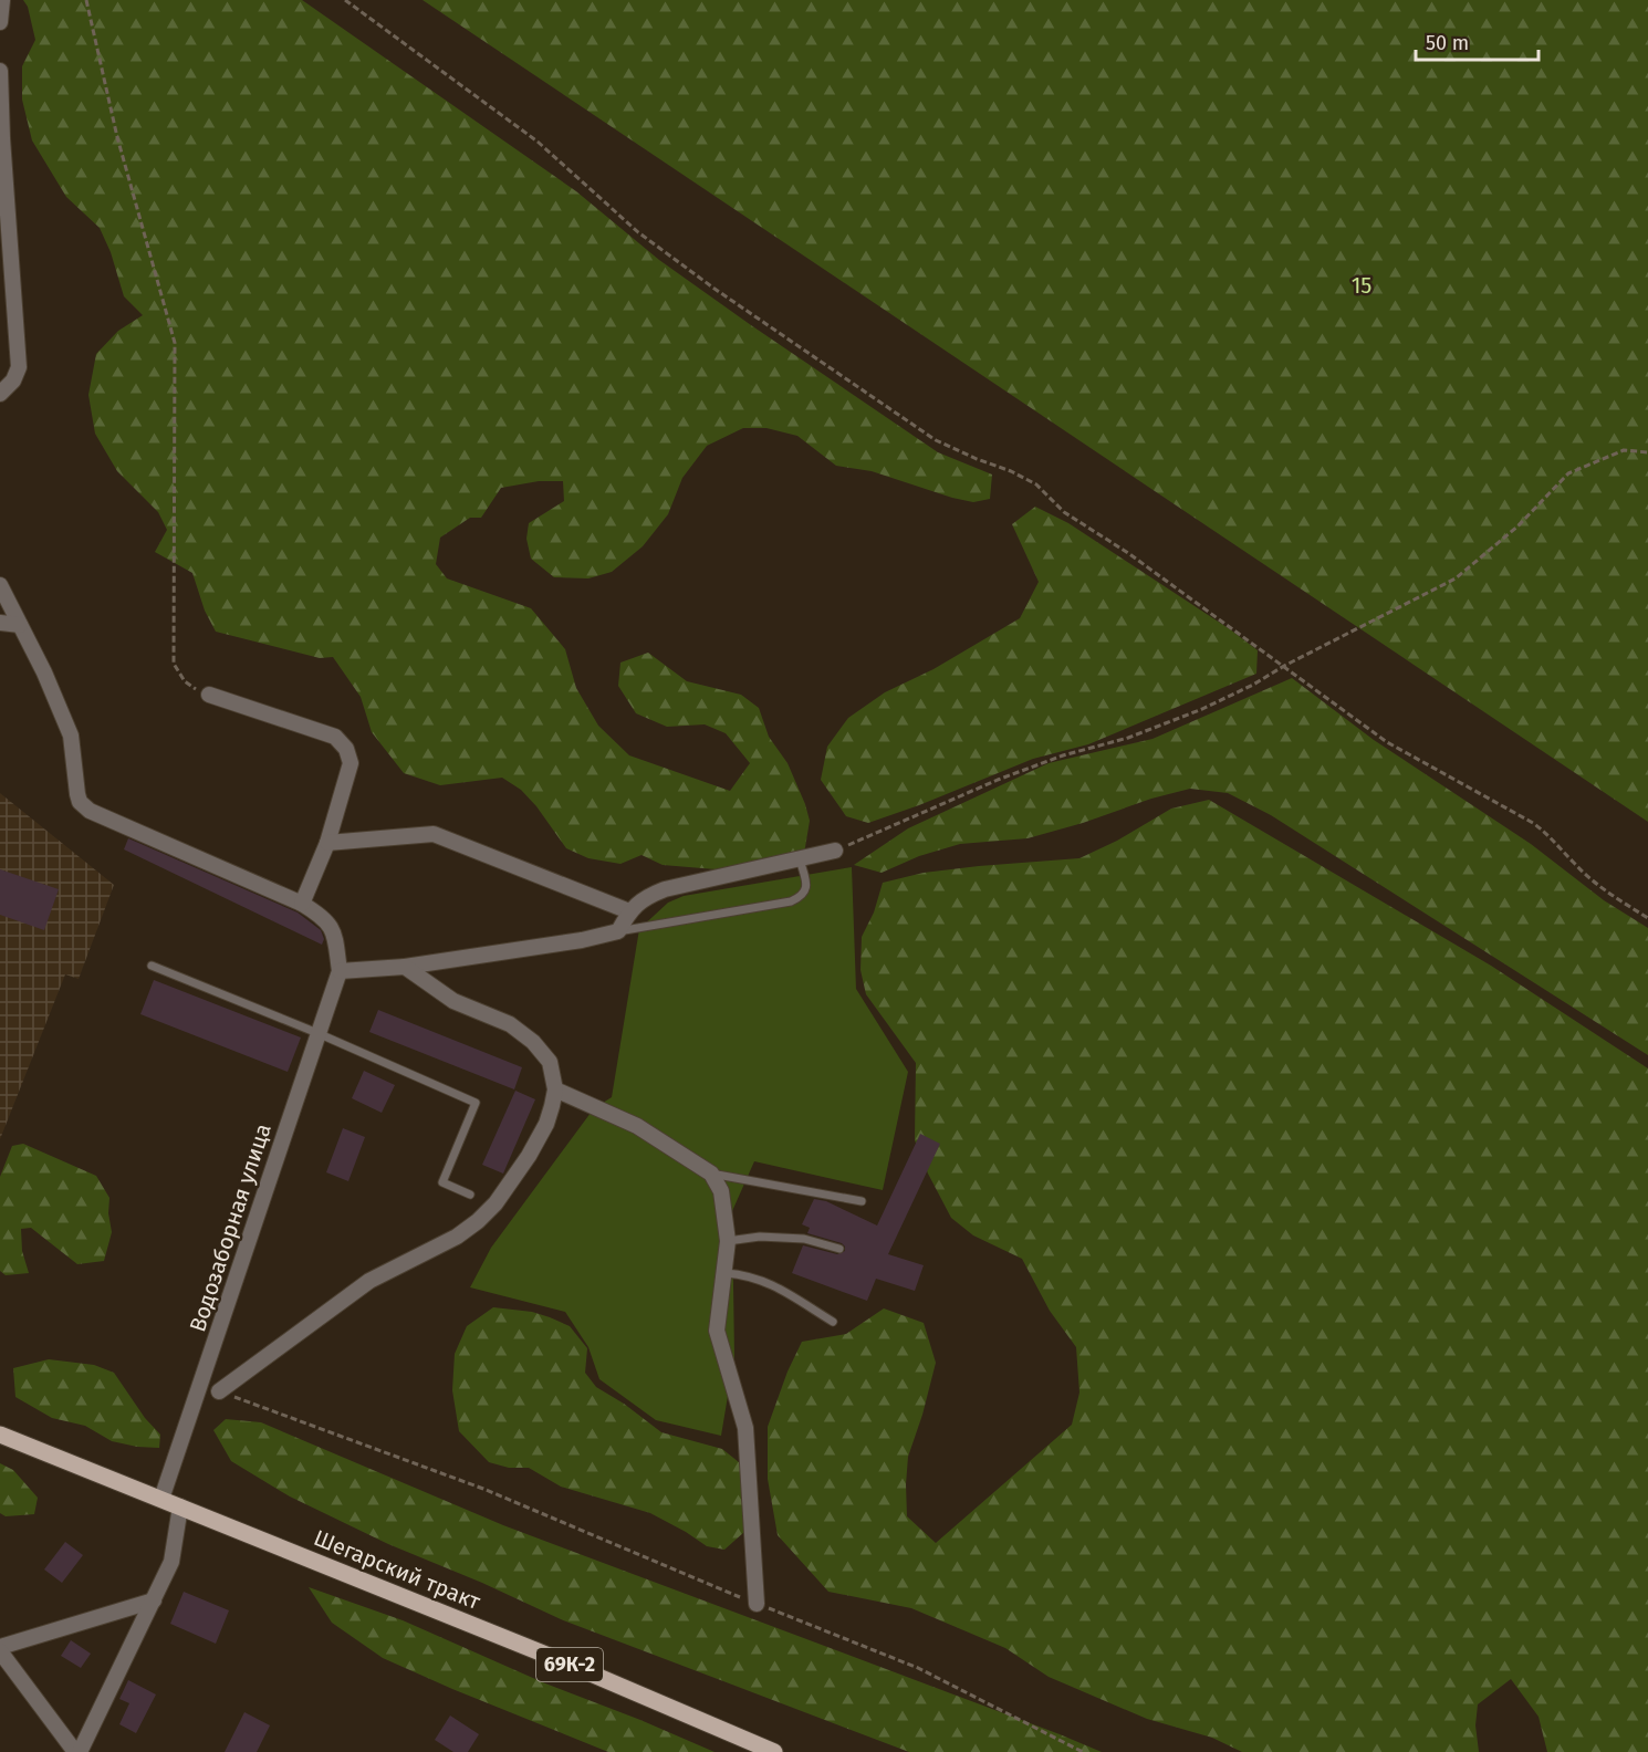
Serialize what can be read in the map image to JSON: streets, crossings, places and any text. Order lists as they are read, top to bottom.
{
  "streets": {
    "main road": ["Шегарский тракт", "69К-2"],
    "street": ["Водозаборная улица"]
  },
  "crossings": [
    ["Водозаборная улица", "Шегарский тракт"]
  ],
  "parks": ["15"],
  "scale_bar": "50 m"
}
